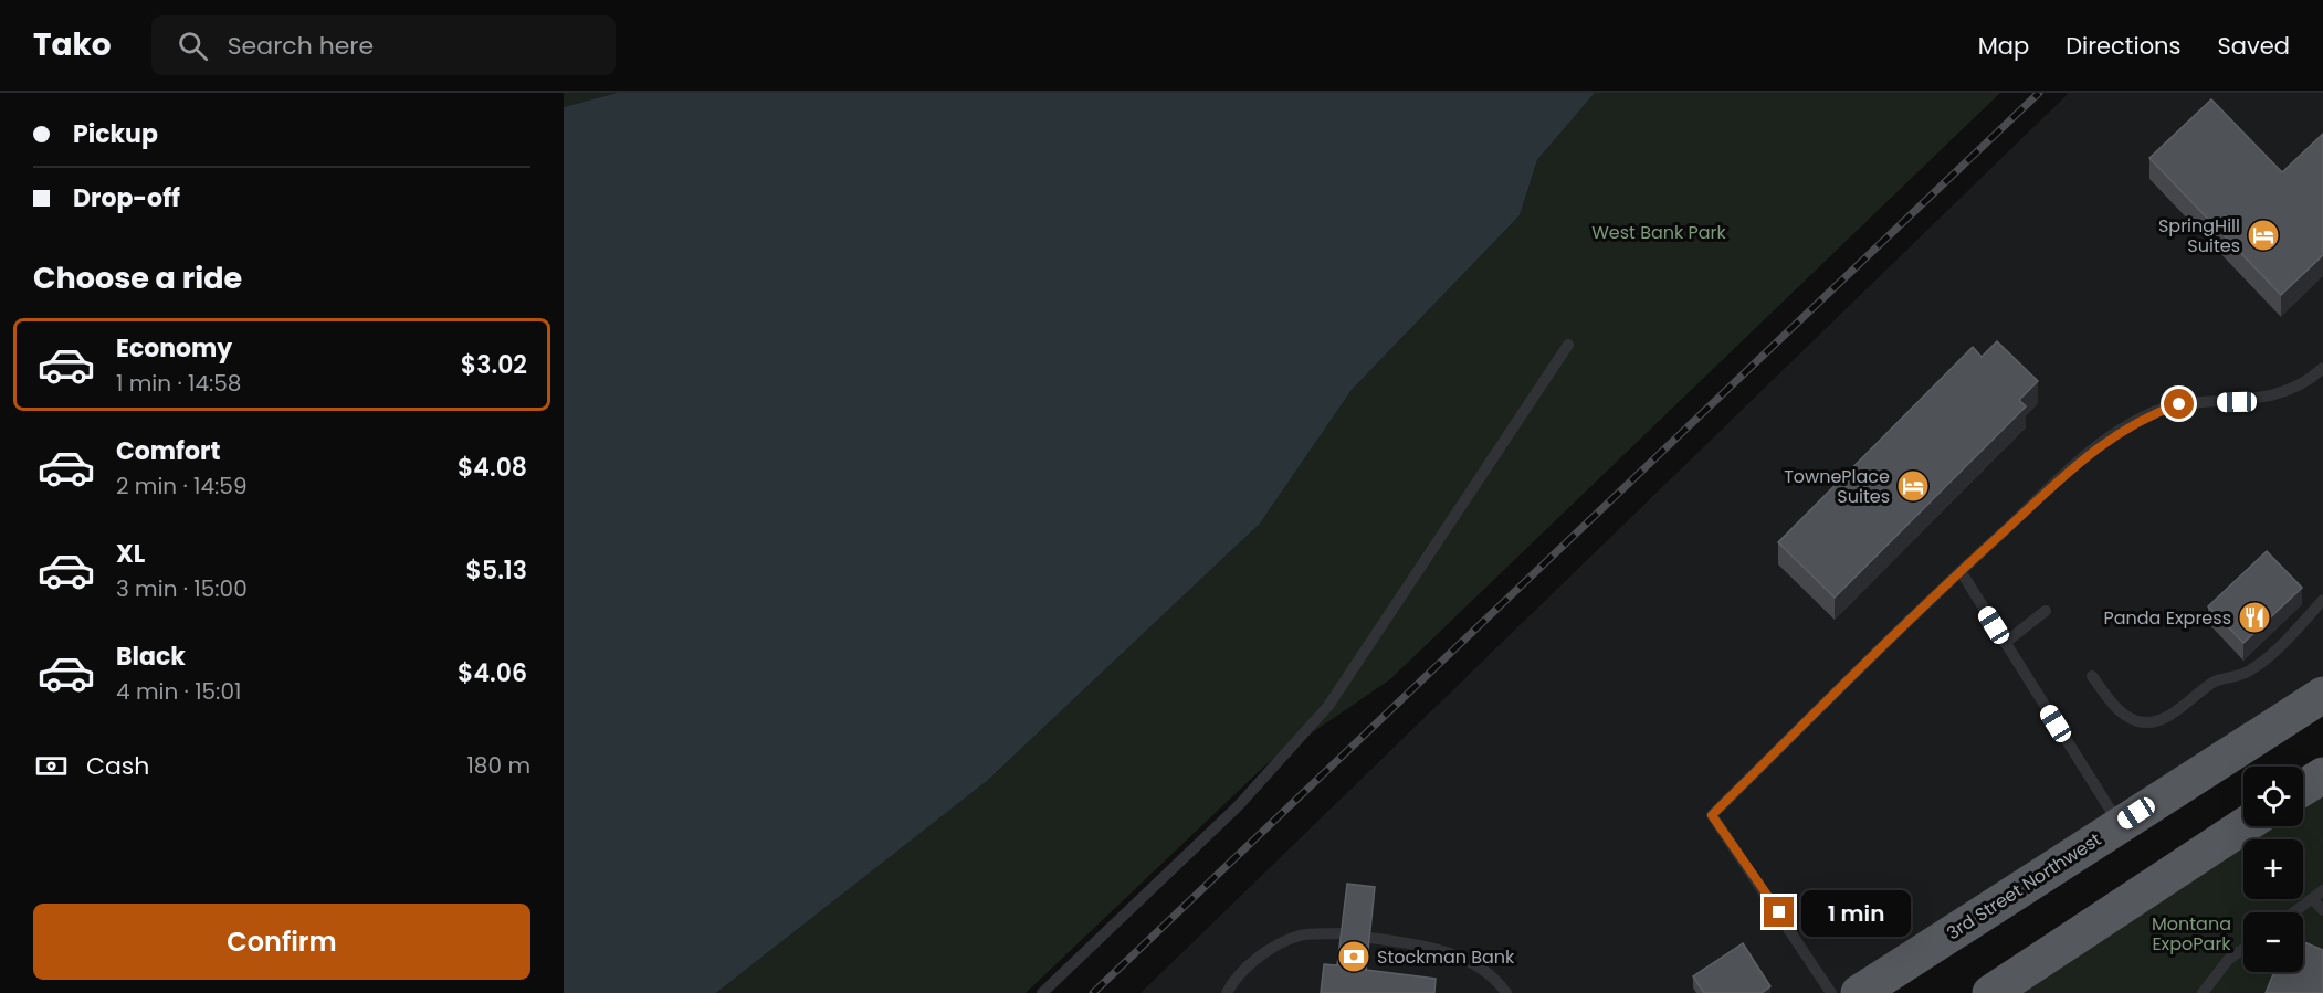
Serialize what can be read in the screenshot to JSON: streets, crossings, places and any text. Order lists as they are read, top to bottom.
{
  "streets": {
    "highway": ["3rd Street Northwest"]
  },
  "parks": ["West Bank Park", "Montana ExpoPark"],
  "places": {
    "hotel": ["SpringHill Suites", "TownePlace Suites"],
    "restaurant": ["Panda Express"],
    "bank": ["Stockman Bank"]
  },
  "page": {
    "header": "Tako",
    "search": "Search here",
    "nav": ["Map", "Directions", "Saved"],
    "banner": ["Pickup", "Drop-off"],
    "heading": "Choose a ride",
    "list": [
      {
        "name": "Economy",
        "note": "1 min · 14:58",
        "value": "$3.02"
      },
      {
        "name": "Comfort",
        "note": "2 min · 14:59",
        "value": "$4.08"
      },
      {
        "name": "XL",
        "note": "3 min · 15:00",
        "value": "$5.13"
      },
      {
        "name": "Black",
        "note": "4 min · 15:01",
        "value": "$4.06"
      }
    ],
    "pay": ["Cash", "180 m"],
    "map_buttons": ["+", "−"],
    "buttons": "Confirm",
    "bubble": "1 min"
  }
}
